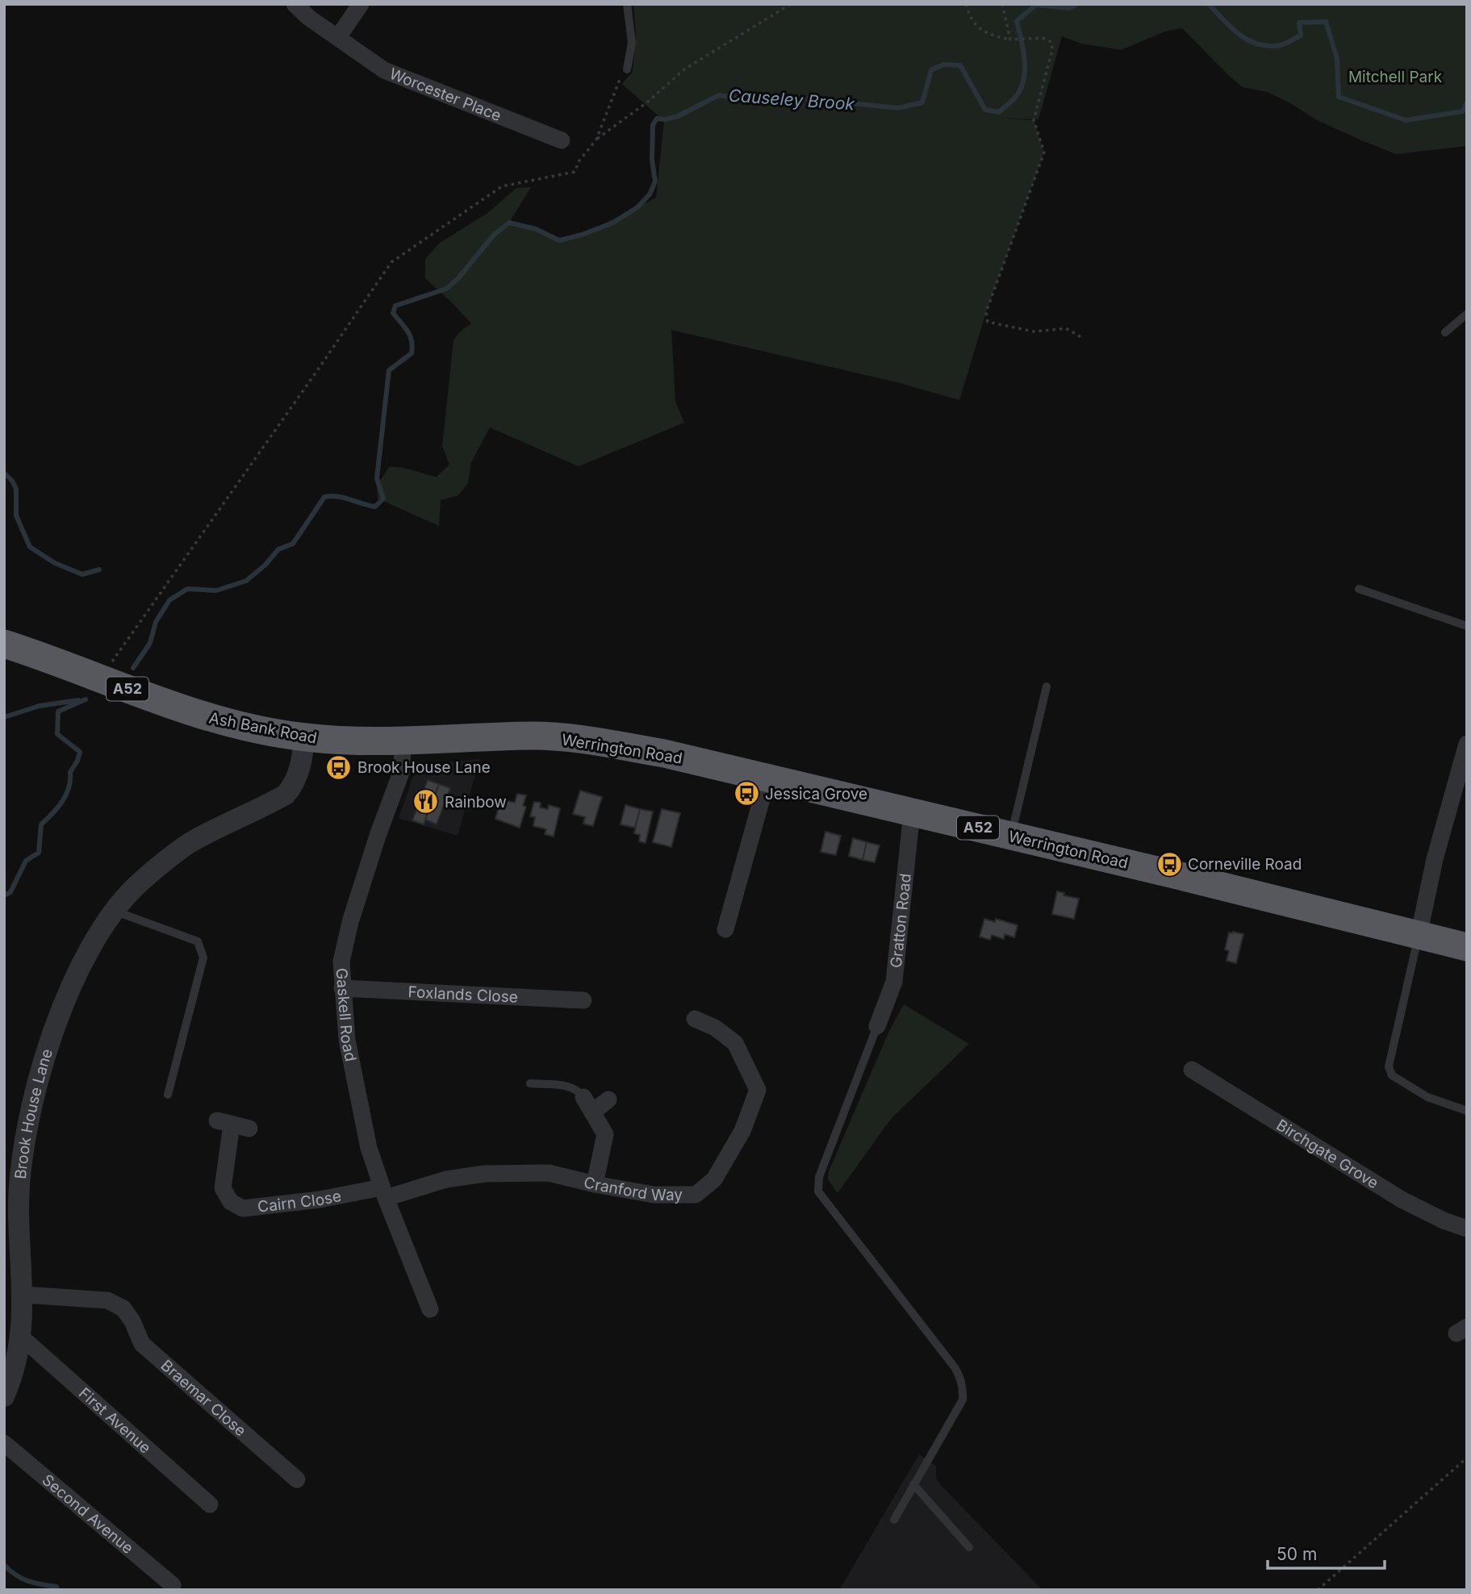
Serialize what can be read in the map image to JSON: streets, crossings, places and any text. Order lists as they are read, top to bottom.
{
  "streets": {
    "highway": ["A52", "Ash Bank Road", "Werrington Road"],
    "street": [
      "Worcester Place",
      "Gratton Road",
      "Foxlands Close",
      "Gaskell Road",
      "Brook House Lane",
      "Birchgate Grove",
      "Cranford Way",
      "Cairn Close",
      "Braemar Close",
      "First Avenue",
      "Second Avenue"
    ]
  },
  "crossings": [
    ["Ash Bank Road", "Werrington Road"],
    ["Ash Bank Road", "Gaskell Road"],
    ["Ash Bank Road", "Brook House Lane"],
    ["Werrington Road", "Gratton Road"],
    ["Foxlands Close", "Gaskell Road"],
    ["Gaskell Road", "Cranford Way"],
    ["Gaskell Road", "Cairn Close"],
    ["Brook House Lane", "Braemar Close"],
    ["Brook House Lane", "First Avenue"],
    ["Cranford Way", "Cairn Close"]
  ],
  "water": ["Causeley Brook"],
  "parks": ["Mitchell Park"],
  "places": {
    "bus stop": ["Brook House Lane", "Jessica Grove", "Corneville Road"],
    "restaurant": ["Rainbow"]
  },
  "scale_bar": "50 m"
}
